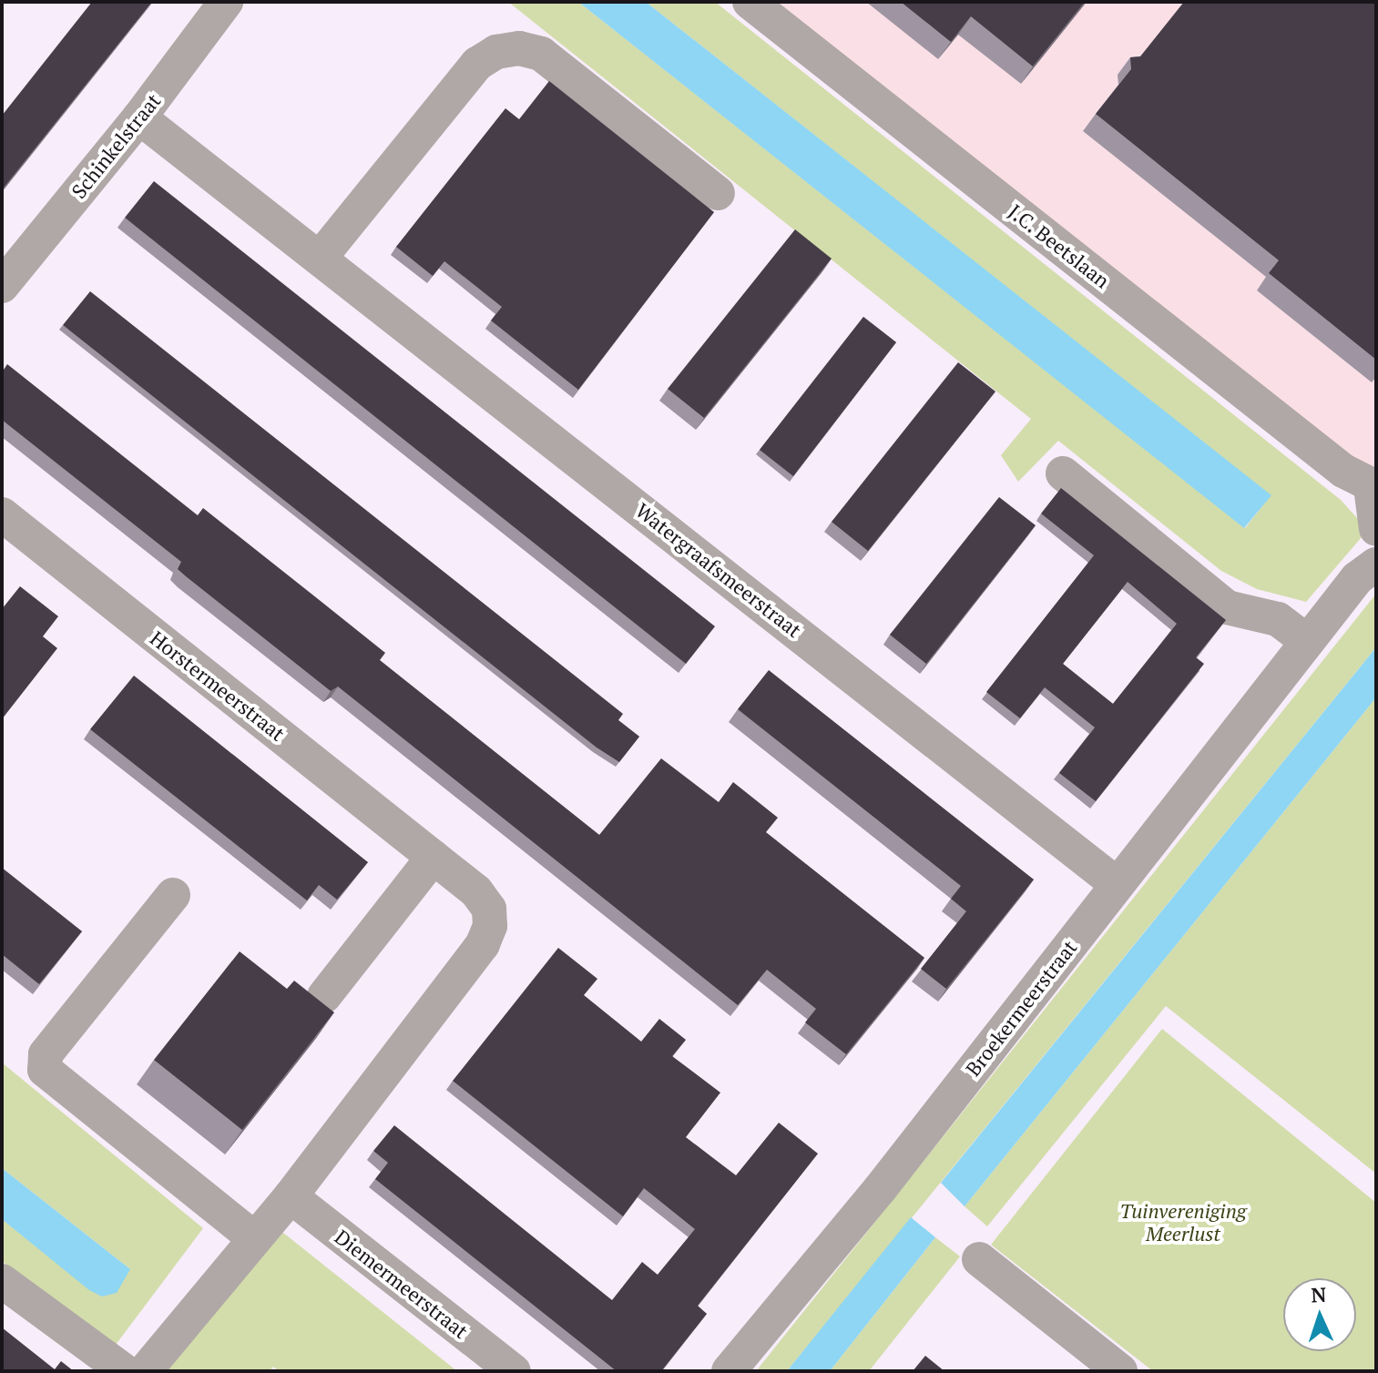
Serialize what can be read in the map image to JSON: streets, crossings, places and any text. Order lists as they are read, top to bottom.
{
  "streets": {
    "street": [
      "Schinkelstraat",
      "J.C. Beetslaan",
      "Watergraafsmeerstraat",
      "Horstermeerstraat",
      "Broekermeerstraat",
      "Diemermeerstraat"
    ]
  },
  "crossings": [
    ["Schinkelstraat", "Watergraafsmeerstraat"],
    ["Watergraafsmeerstraat", "Broekermeerstraat"],
    ["Horstermeerstraat", "Diemermeerstraat"]
  ],
  "parks": ["Tuinvereniging Meerlust"],
  "north": "top"
}
